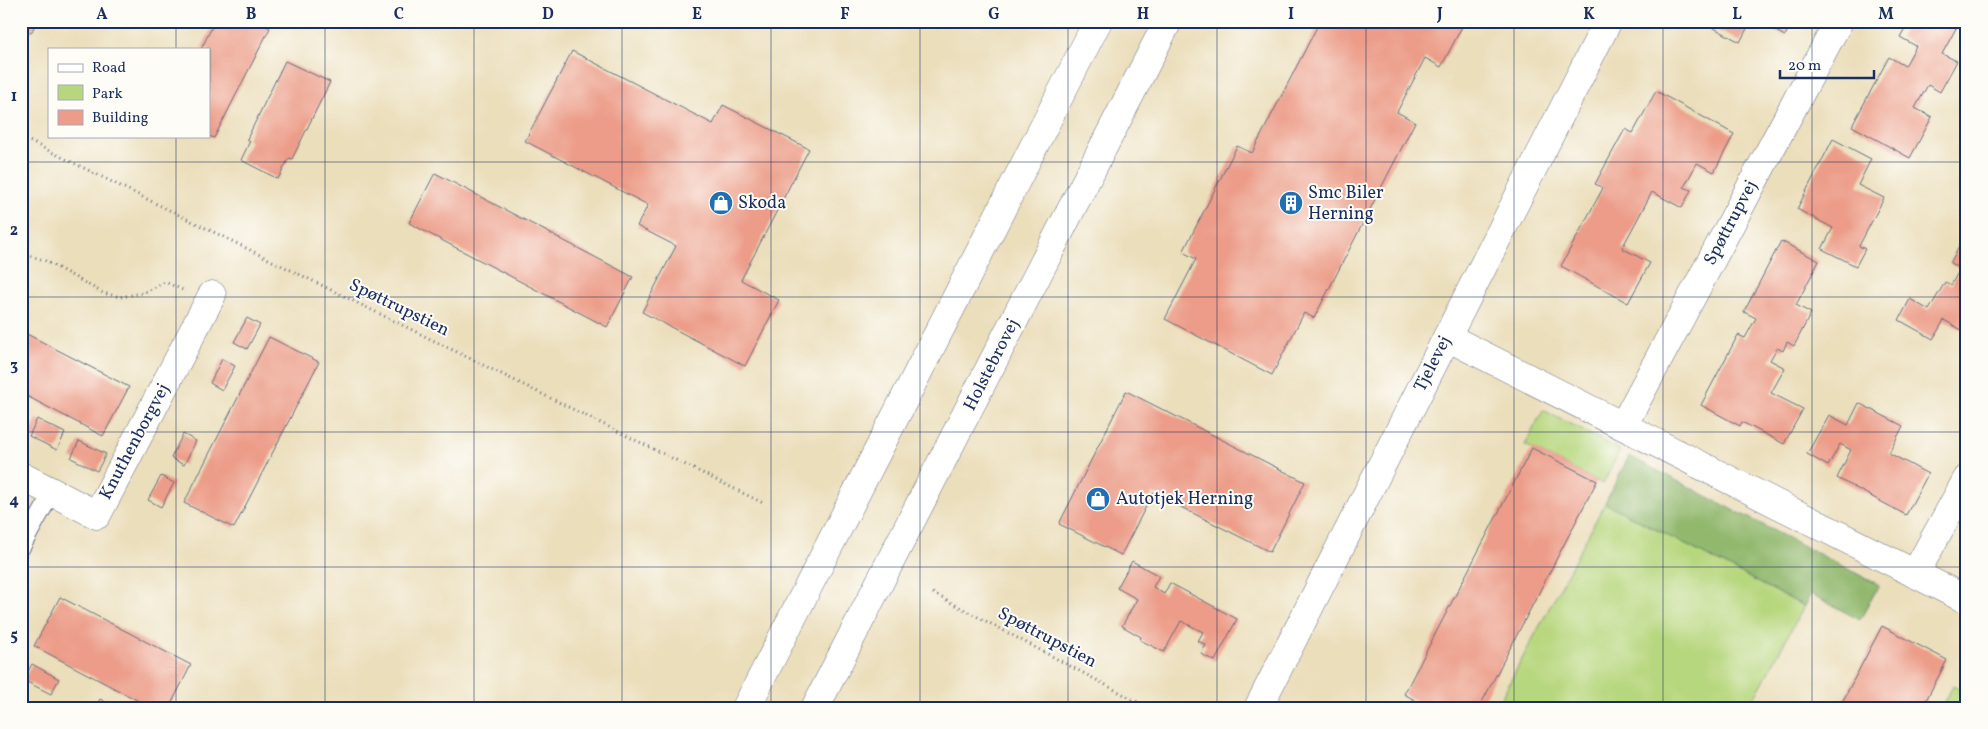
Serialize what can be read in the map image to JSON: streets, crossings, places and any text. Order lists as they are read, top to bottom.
{
  "streets": {
    "street": [
      "Spøttrupvej",
      "Tjelevej",
      "Holstebrovej",
      "Knuthenborgvej"
    ],
    "path": ["Spøttrupstien"]
  },
  "places": {
    "shop": ["Skoda", "Autotjek Herning"],
    "building": ["Smc Biler Herning"]
  },
  "legend": ["Road", "Park", "Building"],
  "scale_bar": "20 m",
  "grid": {
    "columns": [
      "A",
      "B",
      "C",
      "D",
      "E",
      "F",
      "G",
      "H",
      "I",
      "J",
      "K",
      "L",
      "M"
    ],
    "rows": [
      "1",
      "2",
      "3",
      "4",
      "5"
    ]
  }
}
